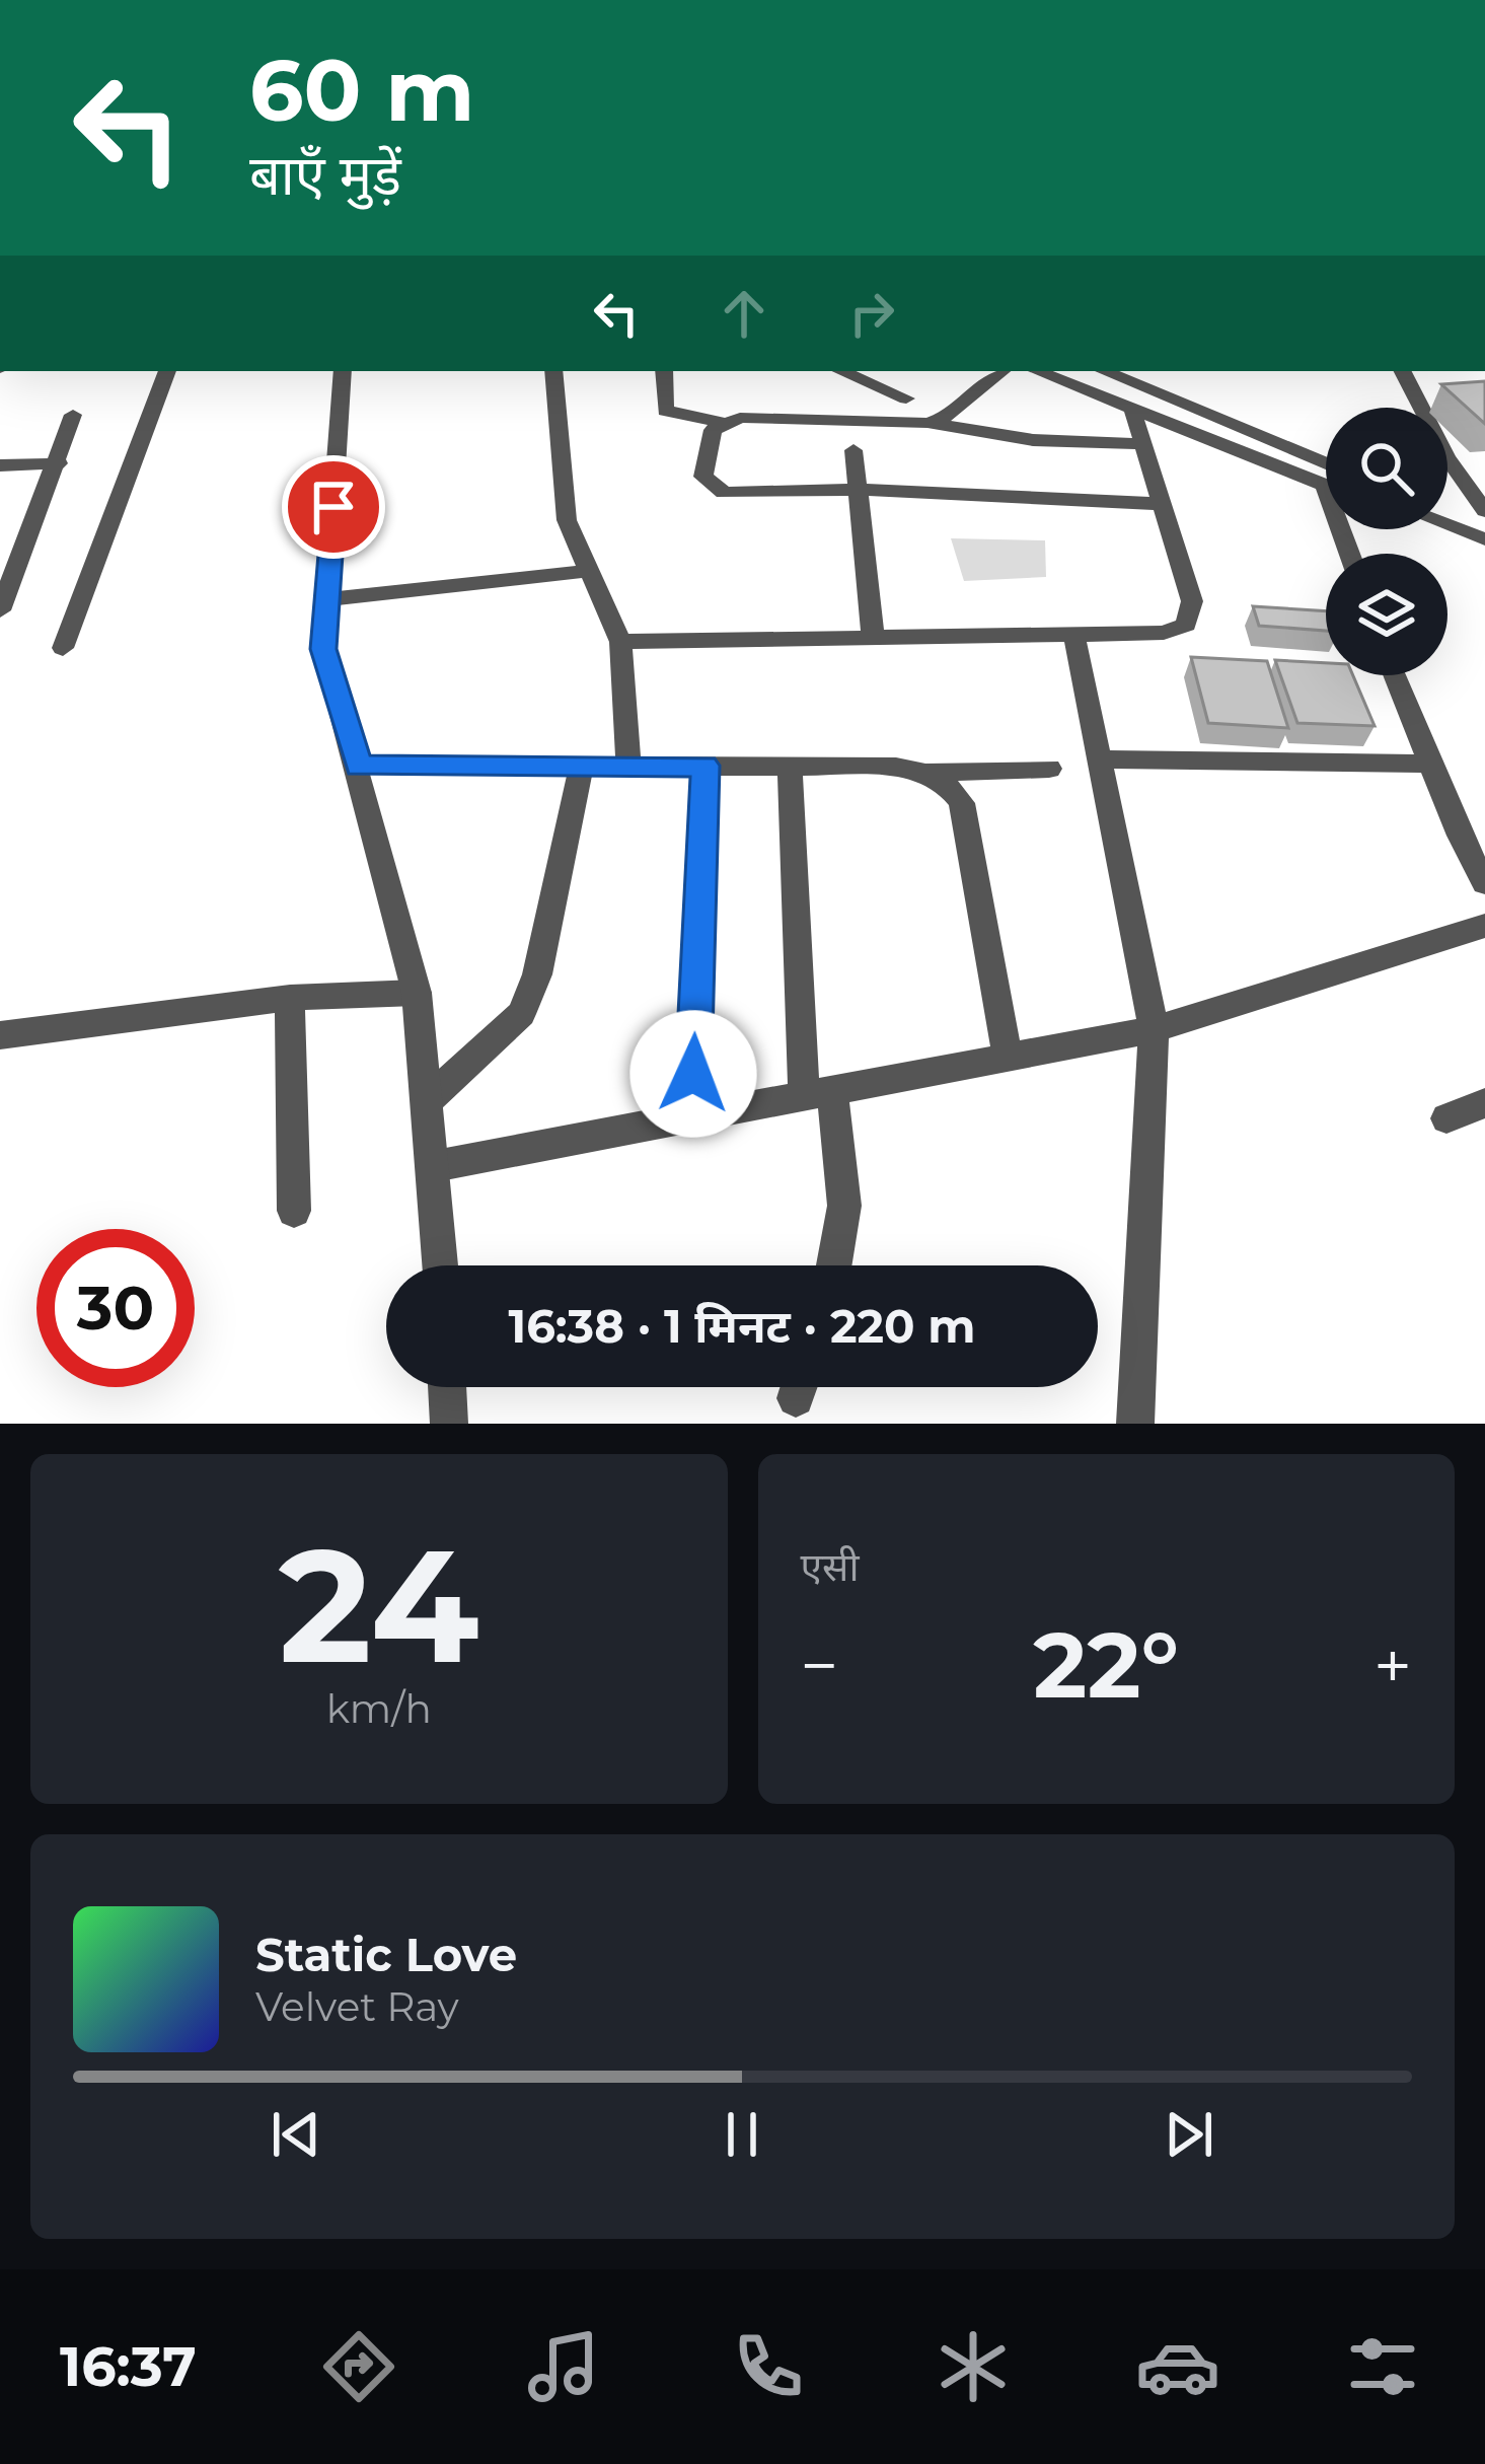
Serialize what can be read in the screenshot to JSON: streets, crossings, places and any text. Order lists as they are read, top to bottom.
{
  "page": {
    "turn": ["60 m", "बाएँ मुड़ें"],
    "limit": "30",
    "trip": "16:38 · 1 मिनट · 220 m",
    "tile": [
      ["24", "km/h"],
      "एसी"
    ],
    "heat": ["−", "22°", "+"],
    "song": ["Static Love", "Velvet Ray"],
    "tabs": "16:37"
  }
}
